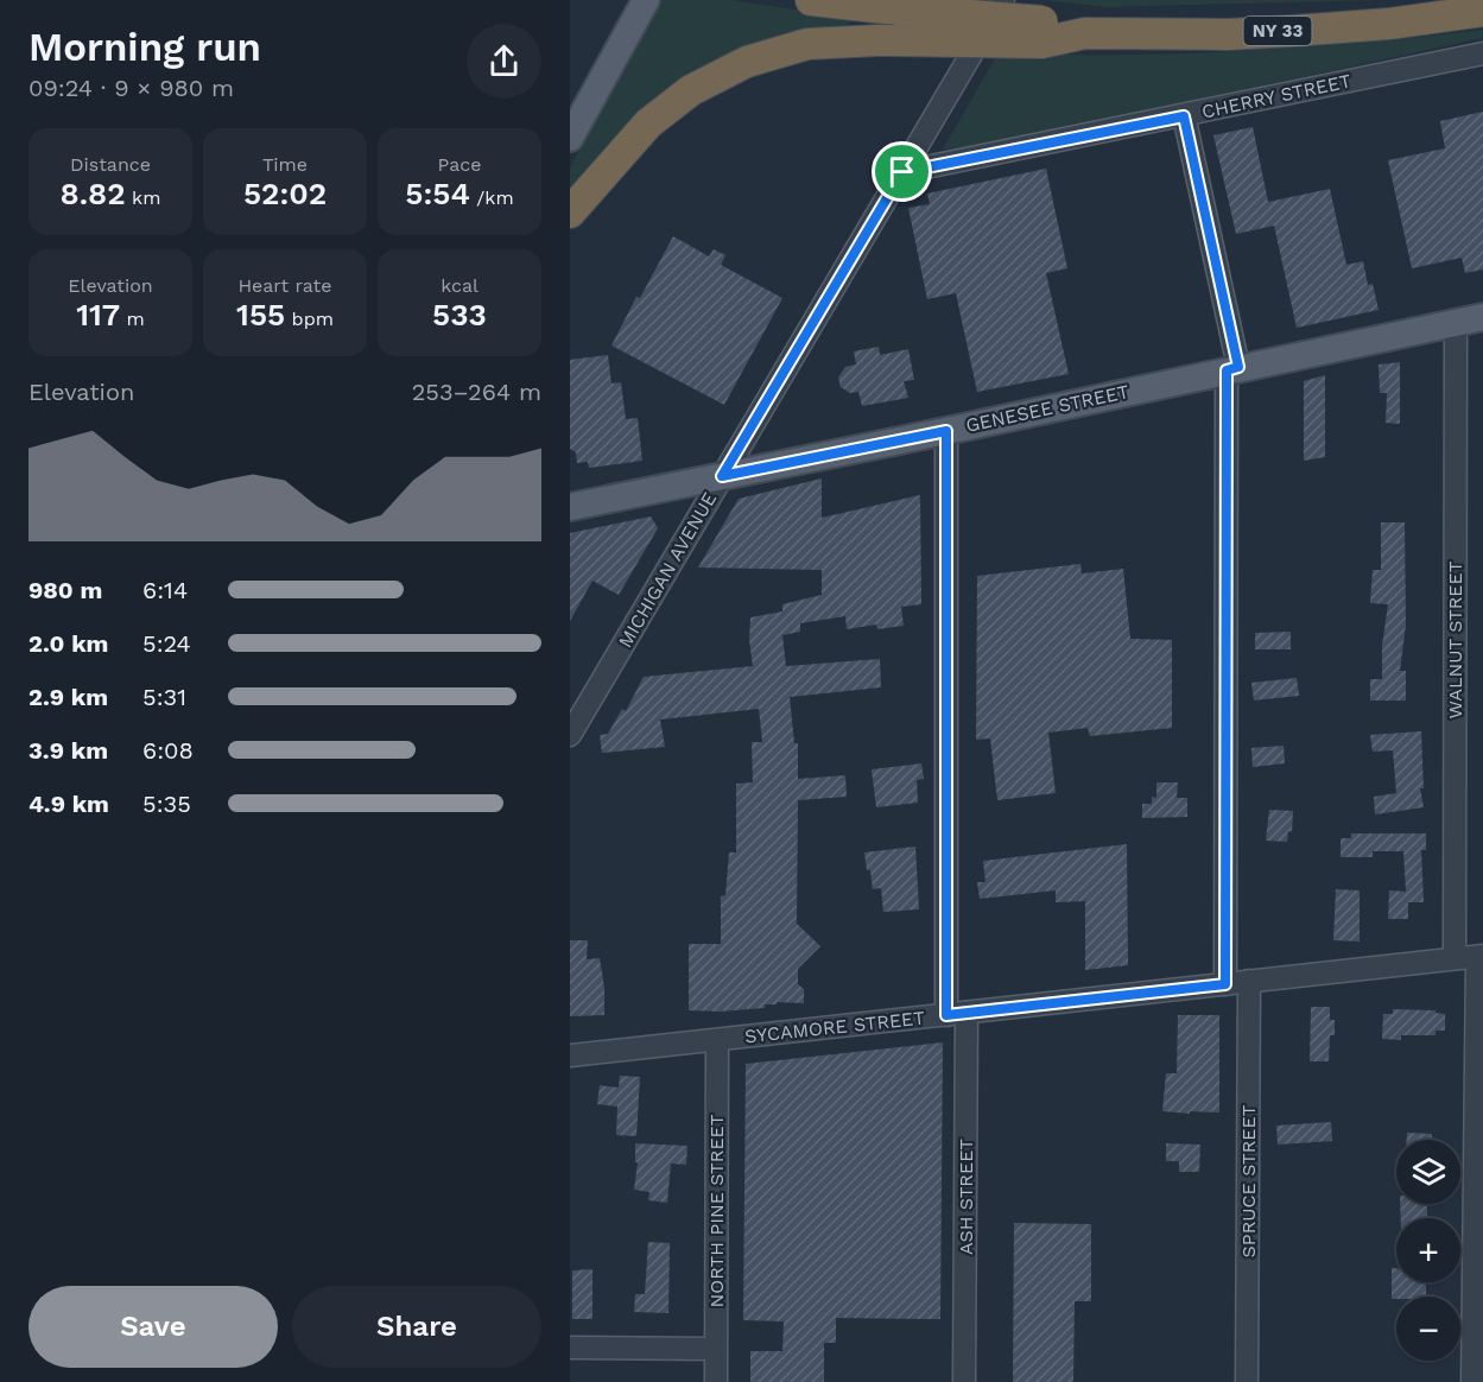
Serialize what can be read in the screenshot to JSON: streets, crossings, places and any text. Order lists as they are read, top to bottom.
{
  "streets": {
    "highway": ["NY 33"],
    "main road": ["GENESEE STREET"],
    "street": [
      "CHERRY STREET",
      "MICHIGAN AVENUE",
      "WALNUT STREET",
      "SYCAMORE STREET",
      "SPRUCE STREET",
      "ASH STREET",
      "NORTH PINE STREET"
    ]
  },
  "crossings": [
    ["CHERRY STREET", "MICHIGAN AVENUE"],
    ["GENESEE STREET", "MICHIGAN AVENUE"],
    ["GENESEE STREET", "WALNUT STREET"],
    ["GENESEE STREET", "ASH STREET"],
    ["WALNUT STREET", "SYCAMORE STREET"],
    ["SYCAMORE STREET", "SPRUCE STREET"],
    ["SYCAMORE STREET", "ASH STREET"],
    ["SYCAMORE STREET", "NORTH PINE STREET"]
  ],
  "page": {
    "heading": ["Morning run", "09:24 · 9 × 980 m"],
    "stats": [
      ["Distance", "8.82 km"],
      ["Time", "52:02"],
      ["Pace", "5:54 /km"],
      ["Elevation", "117 m"],
      ["Heart rate", "155 bpm"],
      ["kcal", "533"]
    ],
    "chart": ["Elevation", "253–264 m"],
    "list": [
      {
        "name": "980 m",
        "note": "6:14"
      },
      {
        "name": "2.0 km",
        "note": "5:24"
      },
      {
        "name": "2.9 km",
        "note": "5:31"
      },
      {
        "name": "3.9 km",
        "note": "6:08"
      },
      {
        "name": "4.9 km",
        "note": "5:35"
      }
    ],
    "map_buttons": ["+", "−"],
    "buttons": ["Save", "Share"]
  }
}
